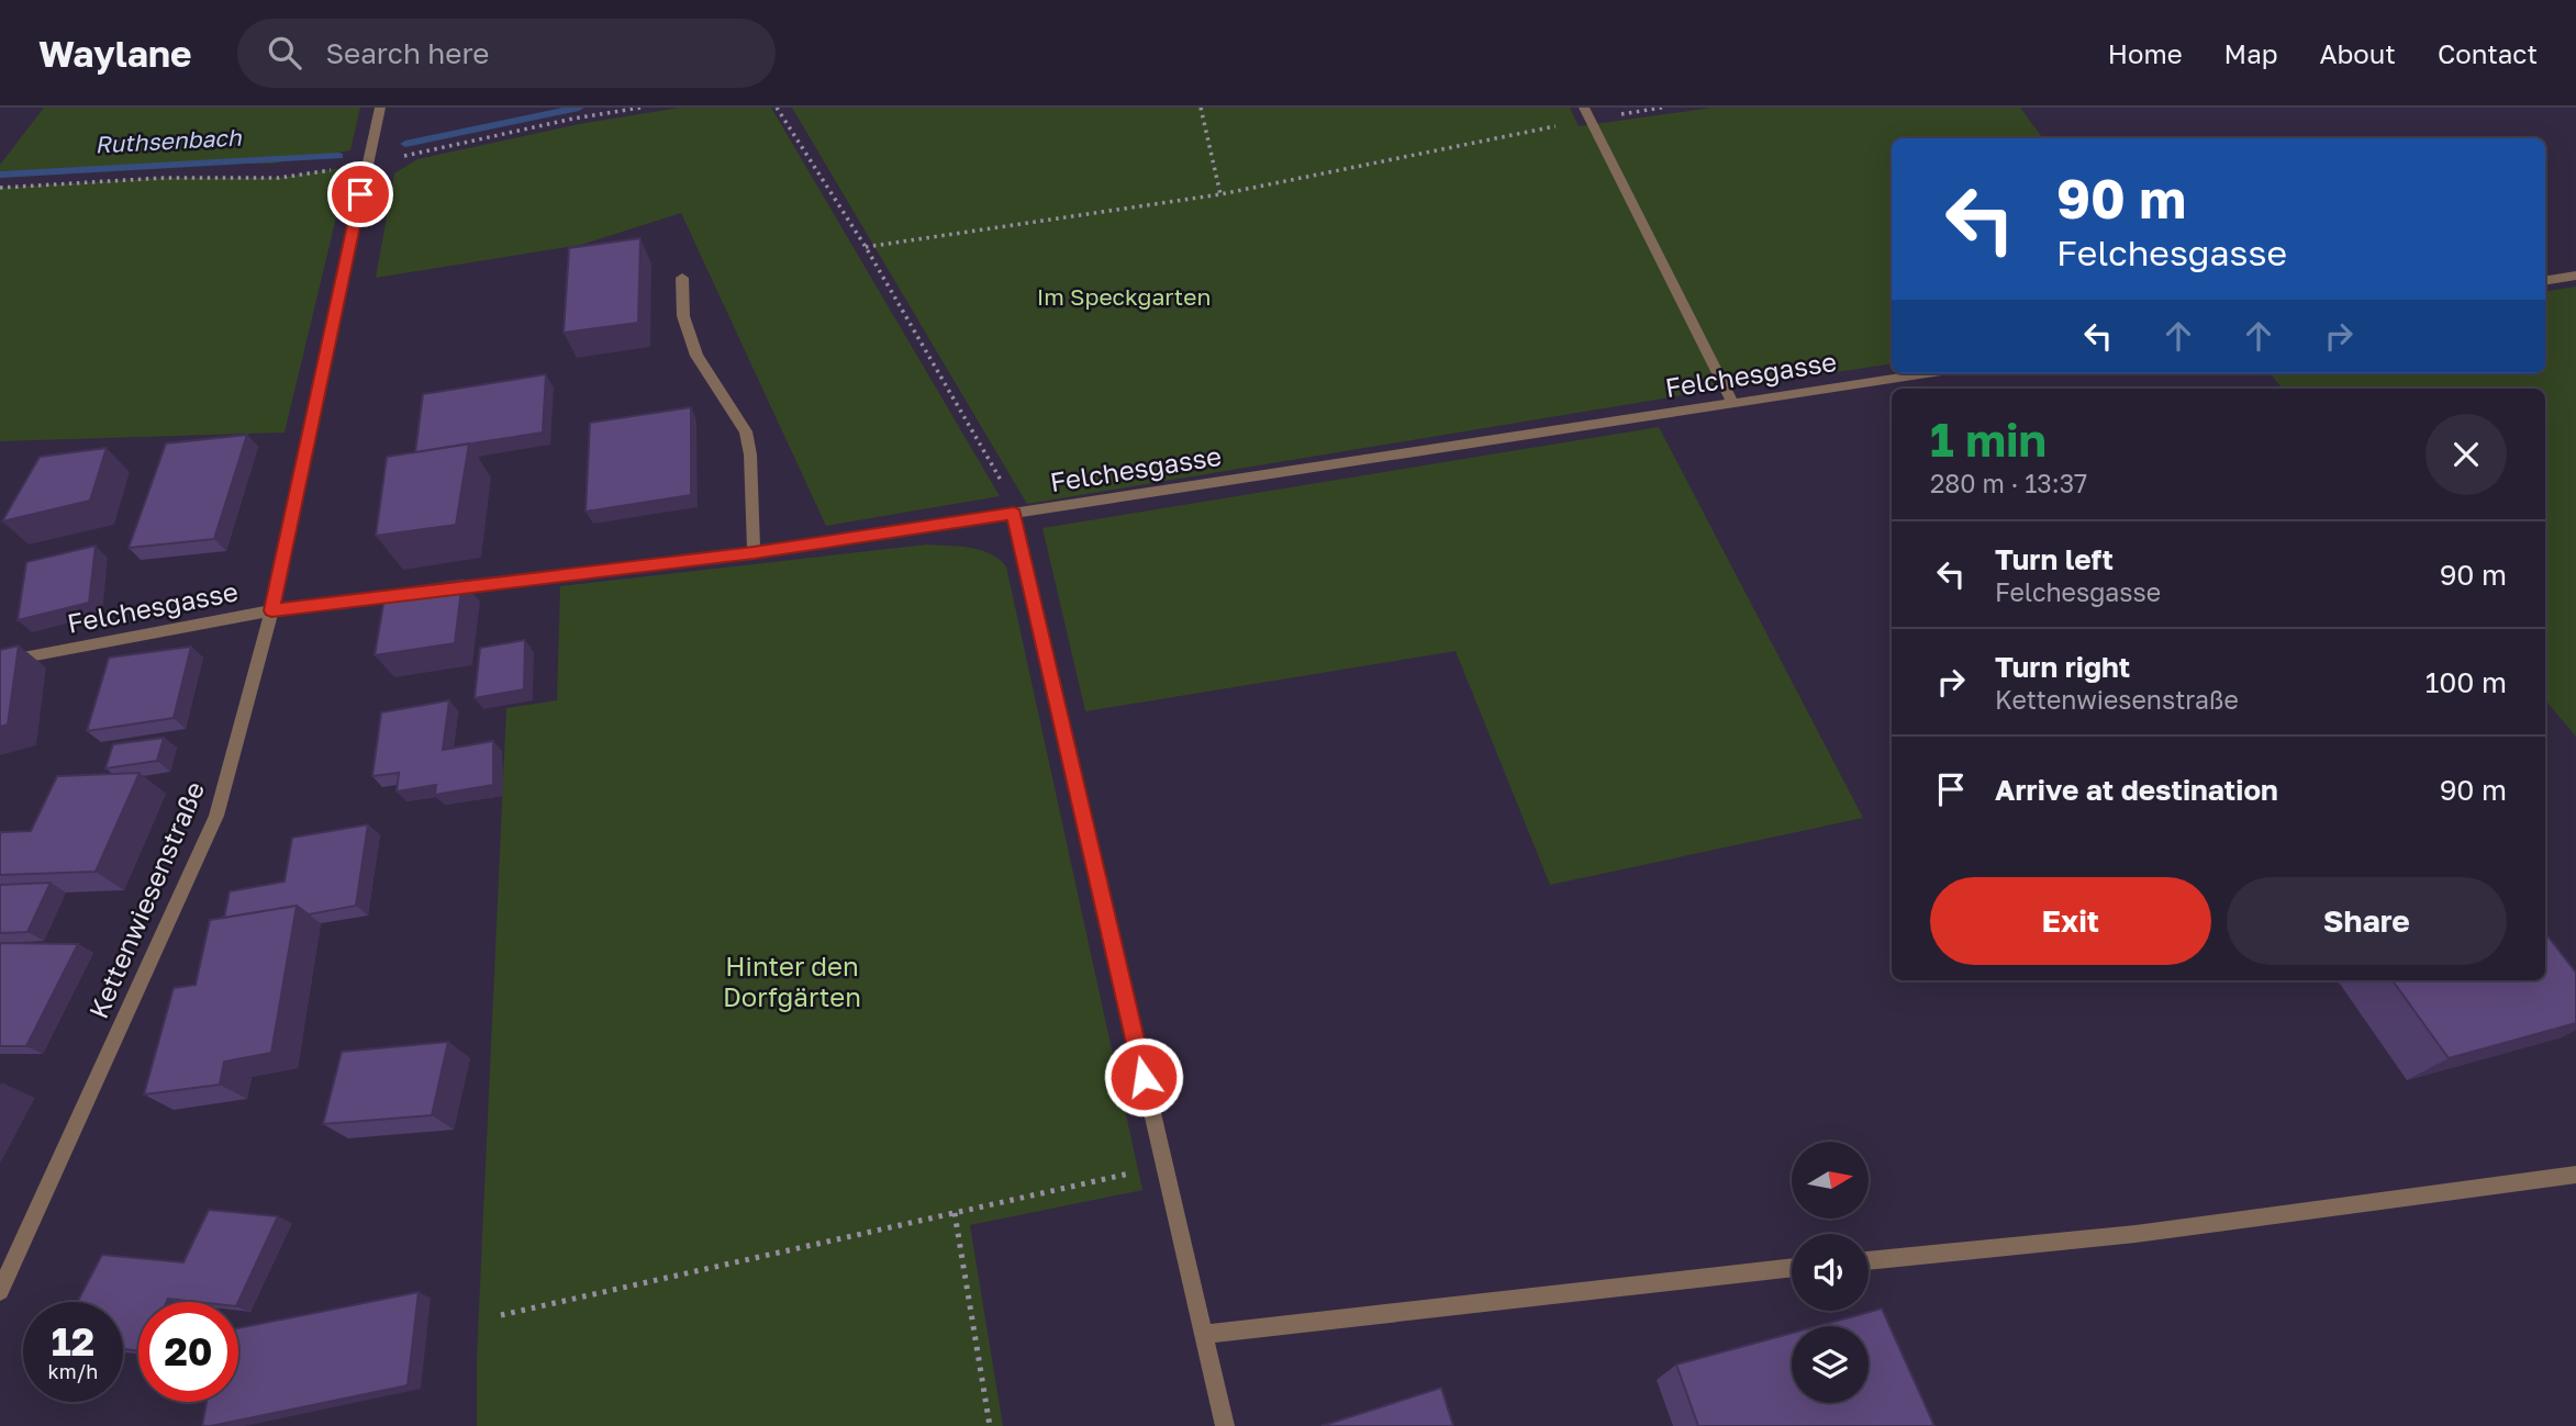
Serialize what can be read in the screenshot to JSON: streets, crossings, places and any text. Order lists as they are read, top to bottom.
{
  "streets": {
    "street": ["Felchesgasse", "Kettenwiesenstraße"]
  },
  "crossings": [
    ["Felchesgasse", "Kettenwiesenstraße"]
  ],
  "water": ["Ruthsenbach"],
  "parks": ["Im Speckgarten", "Hinter den Dorfgärten"],
  "north": "right",
  "page": {
    "header": "Waylane",
    "search": "Search here",
    "nav": [
      "Home",
      "Map",
      "About",
      "Contact"
    ],
    "turn": ["90 m", "Felchesgasse"],
    "heading": ["1 min", "280 m · 13:37"],
    "list": [
      {
        "name": "Turn left",
        "note": "Felchesgasse",
        "value": "90 m"
      },
      {
        "name": "Turn right",
        "note": "Kettenwiesenstraße",
        "value": "100 m"
      },
      {
        "name": "Arrive at destination",
        "value": "90 m"
      }
    ],
    "buttons": ["Exit", "Share"],
    "speed": "12 km/h",
    "limit": "20"
  }
}
